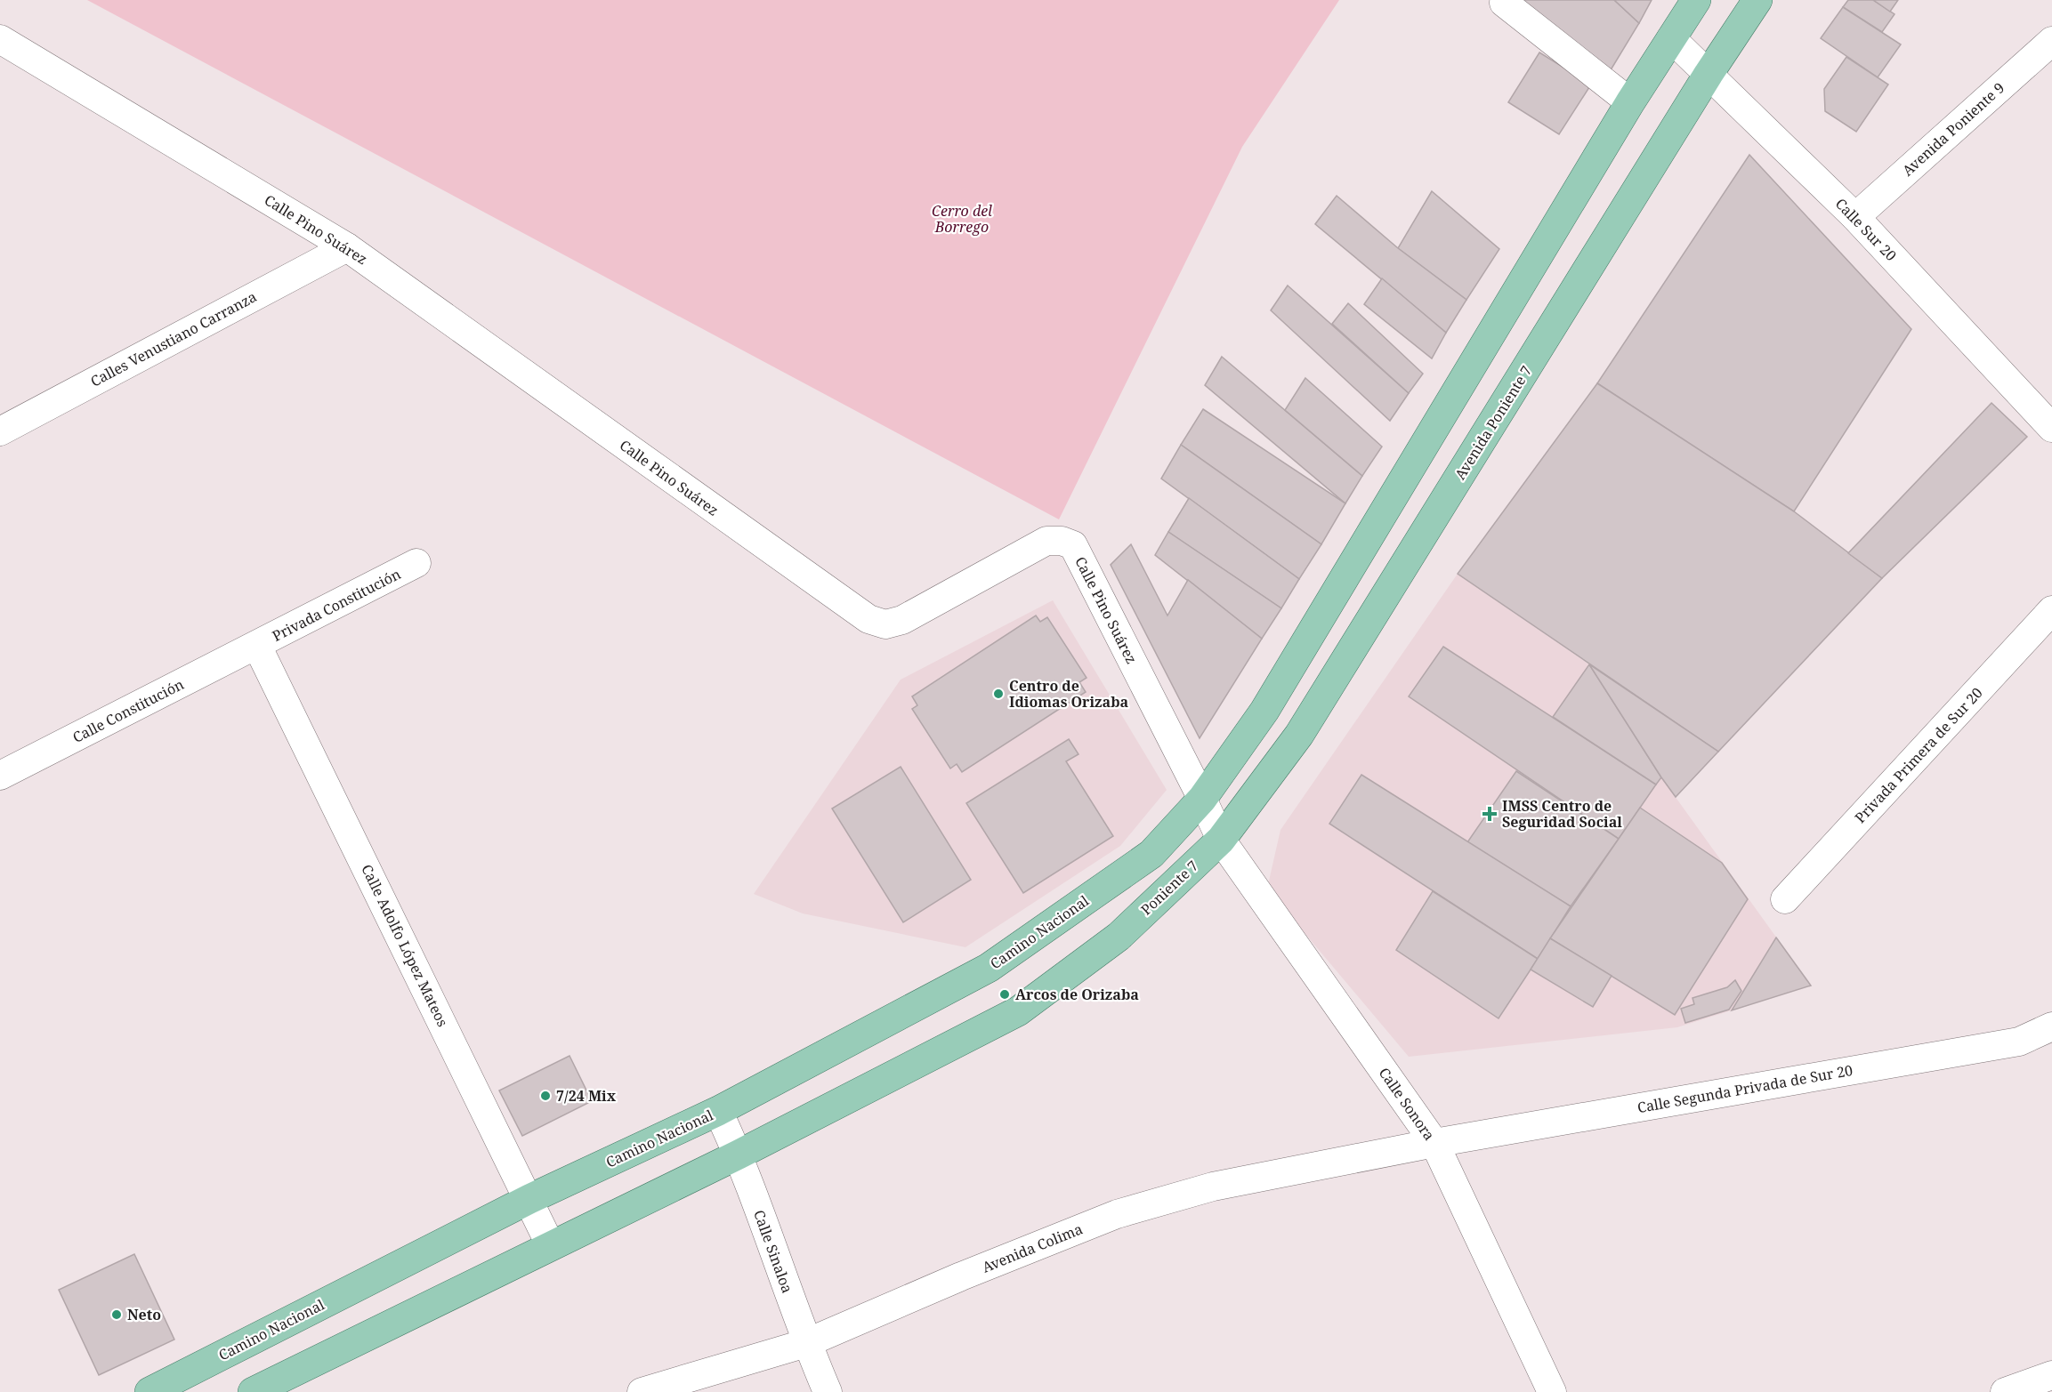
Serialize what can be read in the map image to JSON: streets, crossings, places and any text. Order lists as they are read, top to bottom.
{
  "streets": {
    "main road": ["Avenida Poniente 7", "Poniente 7", "Camino Nacional"],
    "street": [
      "Avenida Poniente 9",
      "Calle Pino Suárez",
      "Calle Sur 20",
      "Calles Venustiano Carranza",
      "Privada Constitución",
      "Calle Constitución",
      "Privada Primera de Sur 20",
      "Calle Adolfo López Mateos",
      "Calle Segunda Privada de Sur 20",
      "Calle Sonora",
      "Avenida Colima",
      "Calle Sinaloa"
    ]
  },
  "crossings": [
    ["Avenida Poniente 9", "Calle Sur 20"],
    ["Calle Pino Suárez", "Calles Venustiano Carranza"],
    ["Calle Pino Suárez", "Avenida Poniente 7"],
    ["Calle Pino Suárez", "Poniente 7"],
    ["Calle Pino Suárez", "Camino Nacional"],
    ["Calle Pino Suárez", "Calle Sonora"],
    ["Calle Sur 20", "Avenida Poniente 7"],
    ["Avenida Poniente 7", "Poniente 7"],
    ["Avenida Poniente 7", "Calle Sonora"],
    ["Privada Constitución", "Calle Constitución"],
    ["Privada Constitución", "Calle Adolfo López Mateos"],
    ["Calle Constitución", "Calle Adolfo López Mateos"],
    ["Poniente 7", "Calle Sonora"],
    ["Poniente 7", "Calle Sinaloa"],
    ["Camino Nacional", "Calle Adolfo López Mateos"],
    ["Camino Nacional", "Calle Sinaloa"],
    ["Calle Segunda Privada de Sur 20", "Calle Sonora"],
    ["Calle Segunda Privada de Sur 20", "Avenida Colima"],
    ["Calle Sonora", "Avenida Colima"],
    ["Avenida Colima", "Calle Sinaloa"]
  ],
  "parks": ["Cerro del Borrego"],
  "places": {
    "other": [
      "Centro de Idiomas Orizaba",
      "Arcos de Orizaba",
      "7/24 Mix",
      "Neto"
    ],
    "health": ["IMSS Centro de Seguridad Social"]
  }
}
